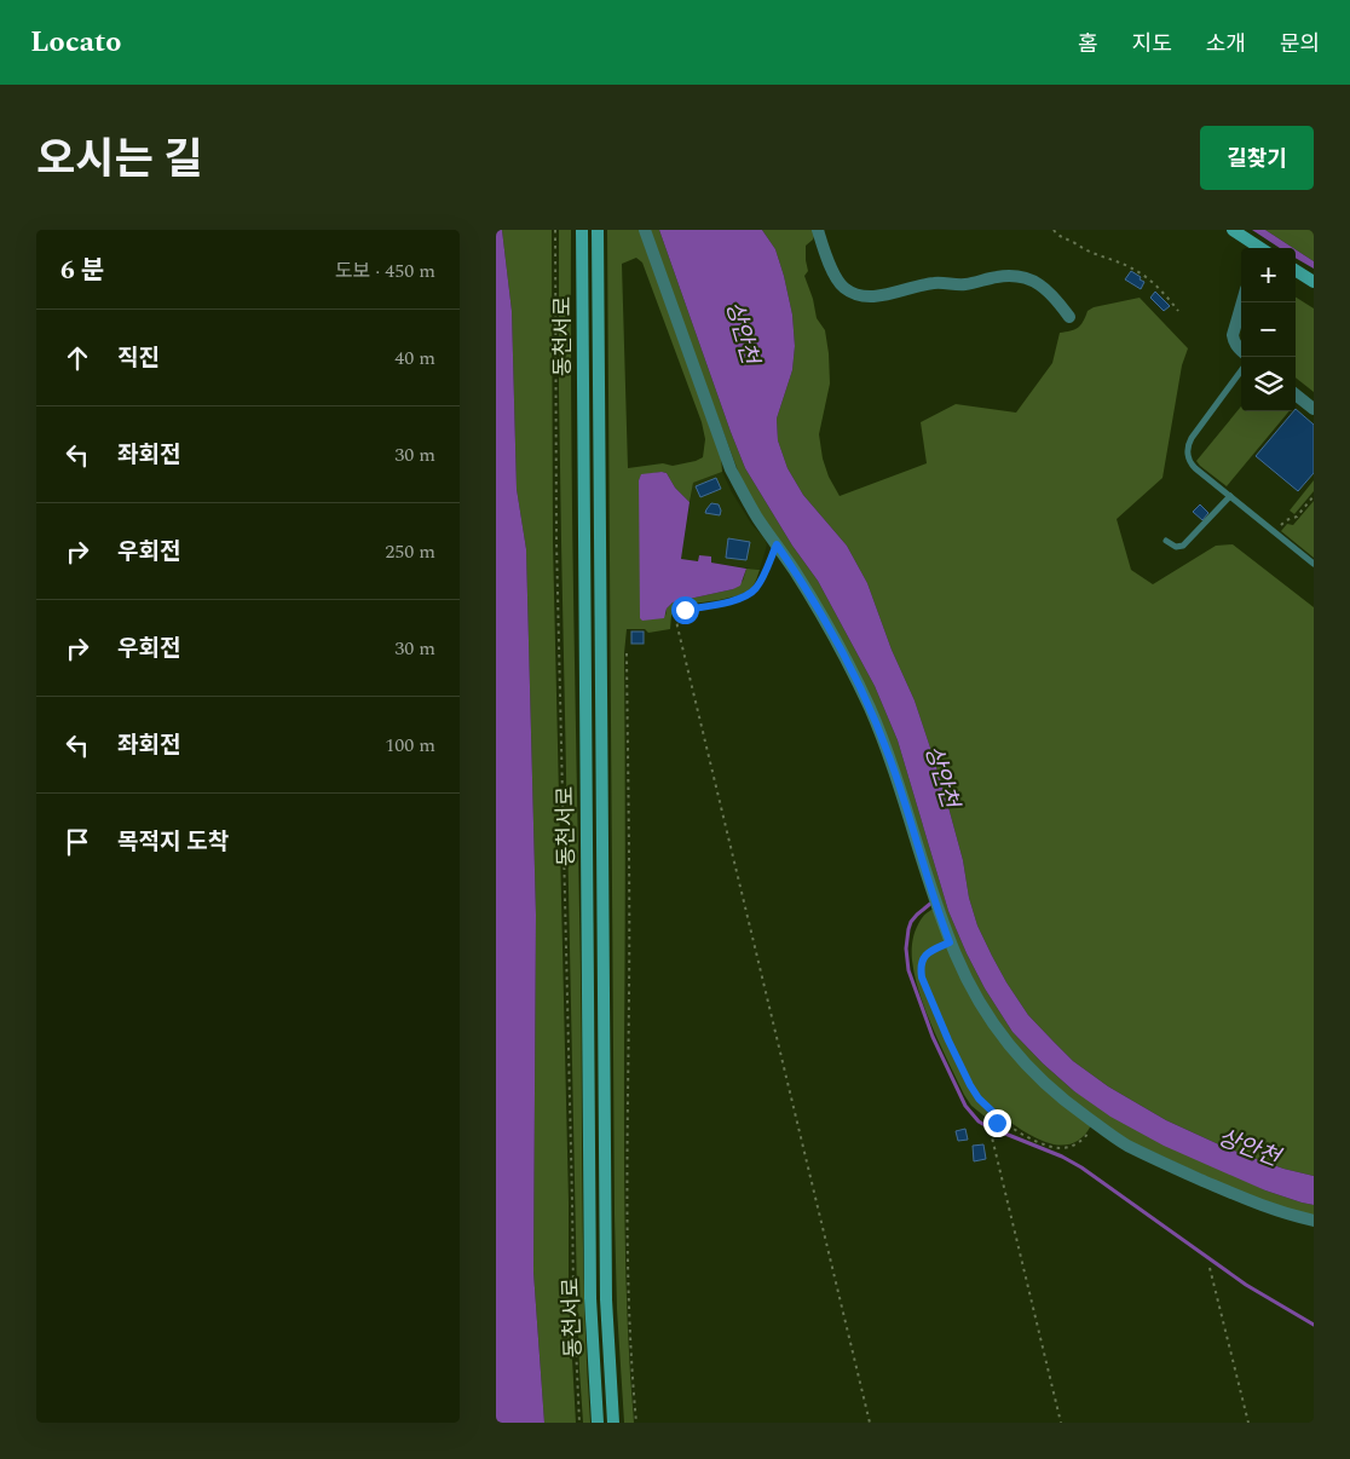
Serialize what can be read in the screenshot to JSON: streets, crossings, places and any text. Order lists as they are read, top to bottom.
{
  "streets": {
    "main road": ["동천서로"]
  },
  "water": ["상안천"],
  "page": {
    "header": "Locato",
    "nav": [
      "홈",
      "지도",
      "소개",
      "문의"
    ],
    "title": "오시는 길",
    "buttons": "길찾기",
    "heading": ["6 분", "도보 · 450 m"],
    "map_buttons": ["+", "−"],
    "list": [
      ["직진", "40 m"],
      ["좌회전", "30 m"],
      ["우회전", "250 m"],
      ["우회전", "30 m"],
      ["좌회전", "100 m"],
      "목적지 도착"
    ]
  }
}
